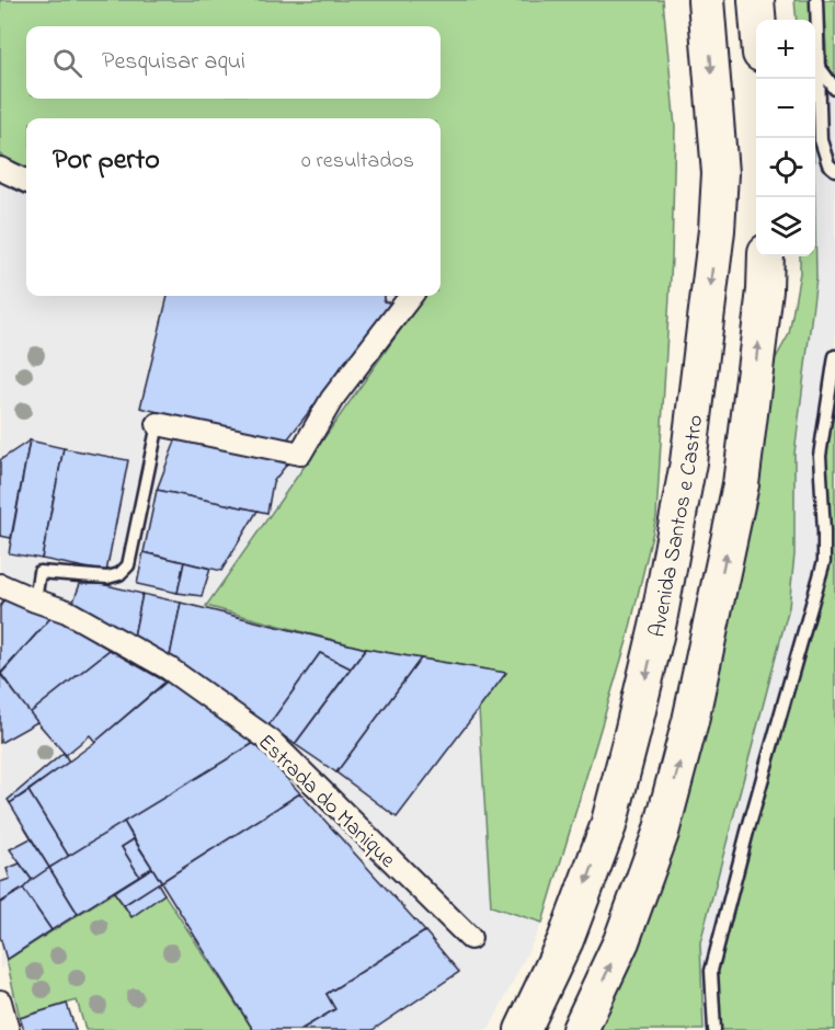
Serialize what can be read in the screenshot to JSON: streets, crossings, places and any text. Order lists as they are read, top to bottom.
{
  "streets": {
    "main road": ["Avenida Santos e Castro"],
    "street": ["Estrada do Manique"]
  },
  "page": {
    "map_buttons": ["+", "−"],
    "search": "Pesquisar aqui",
    "heading": ["Por perto", "0 resultados"]
  }
}
